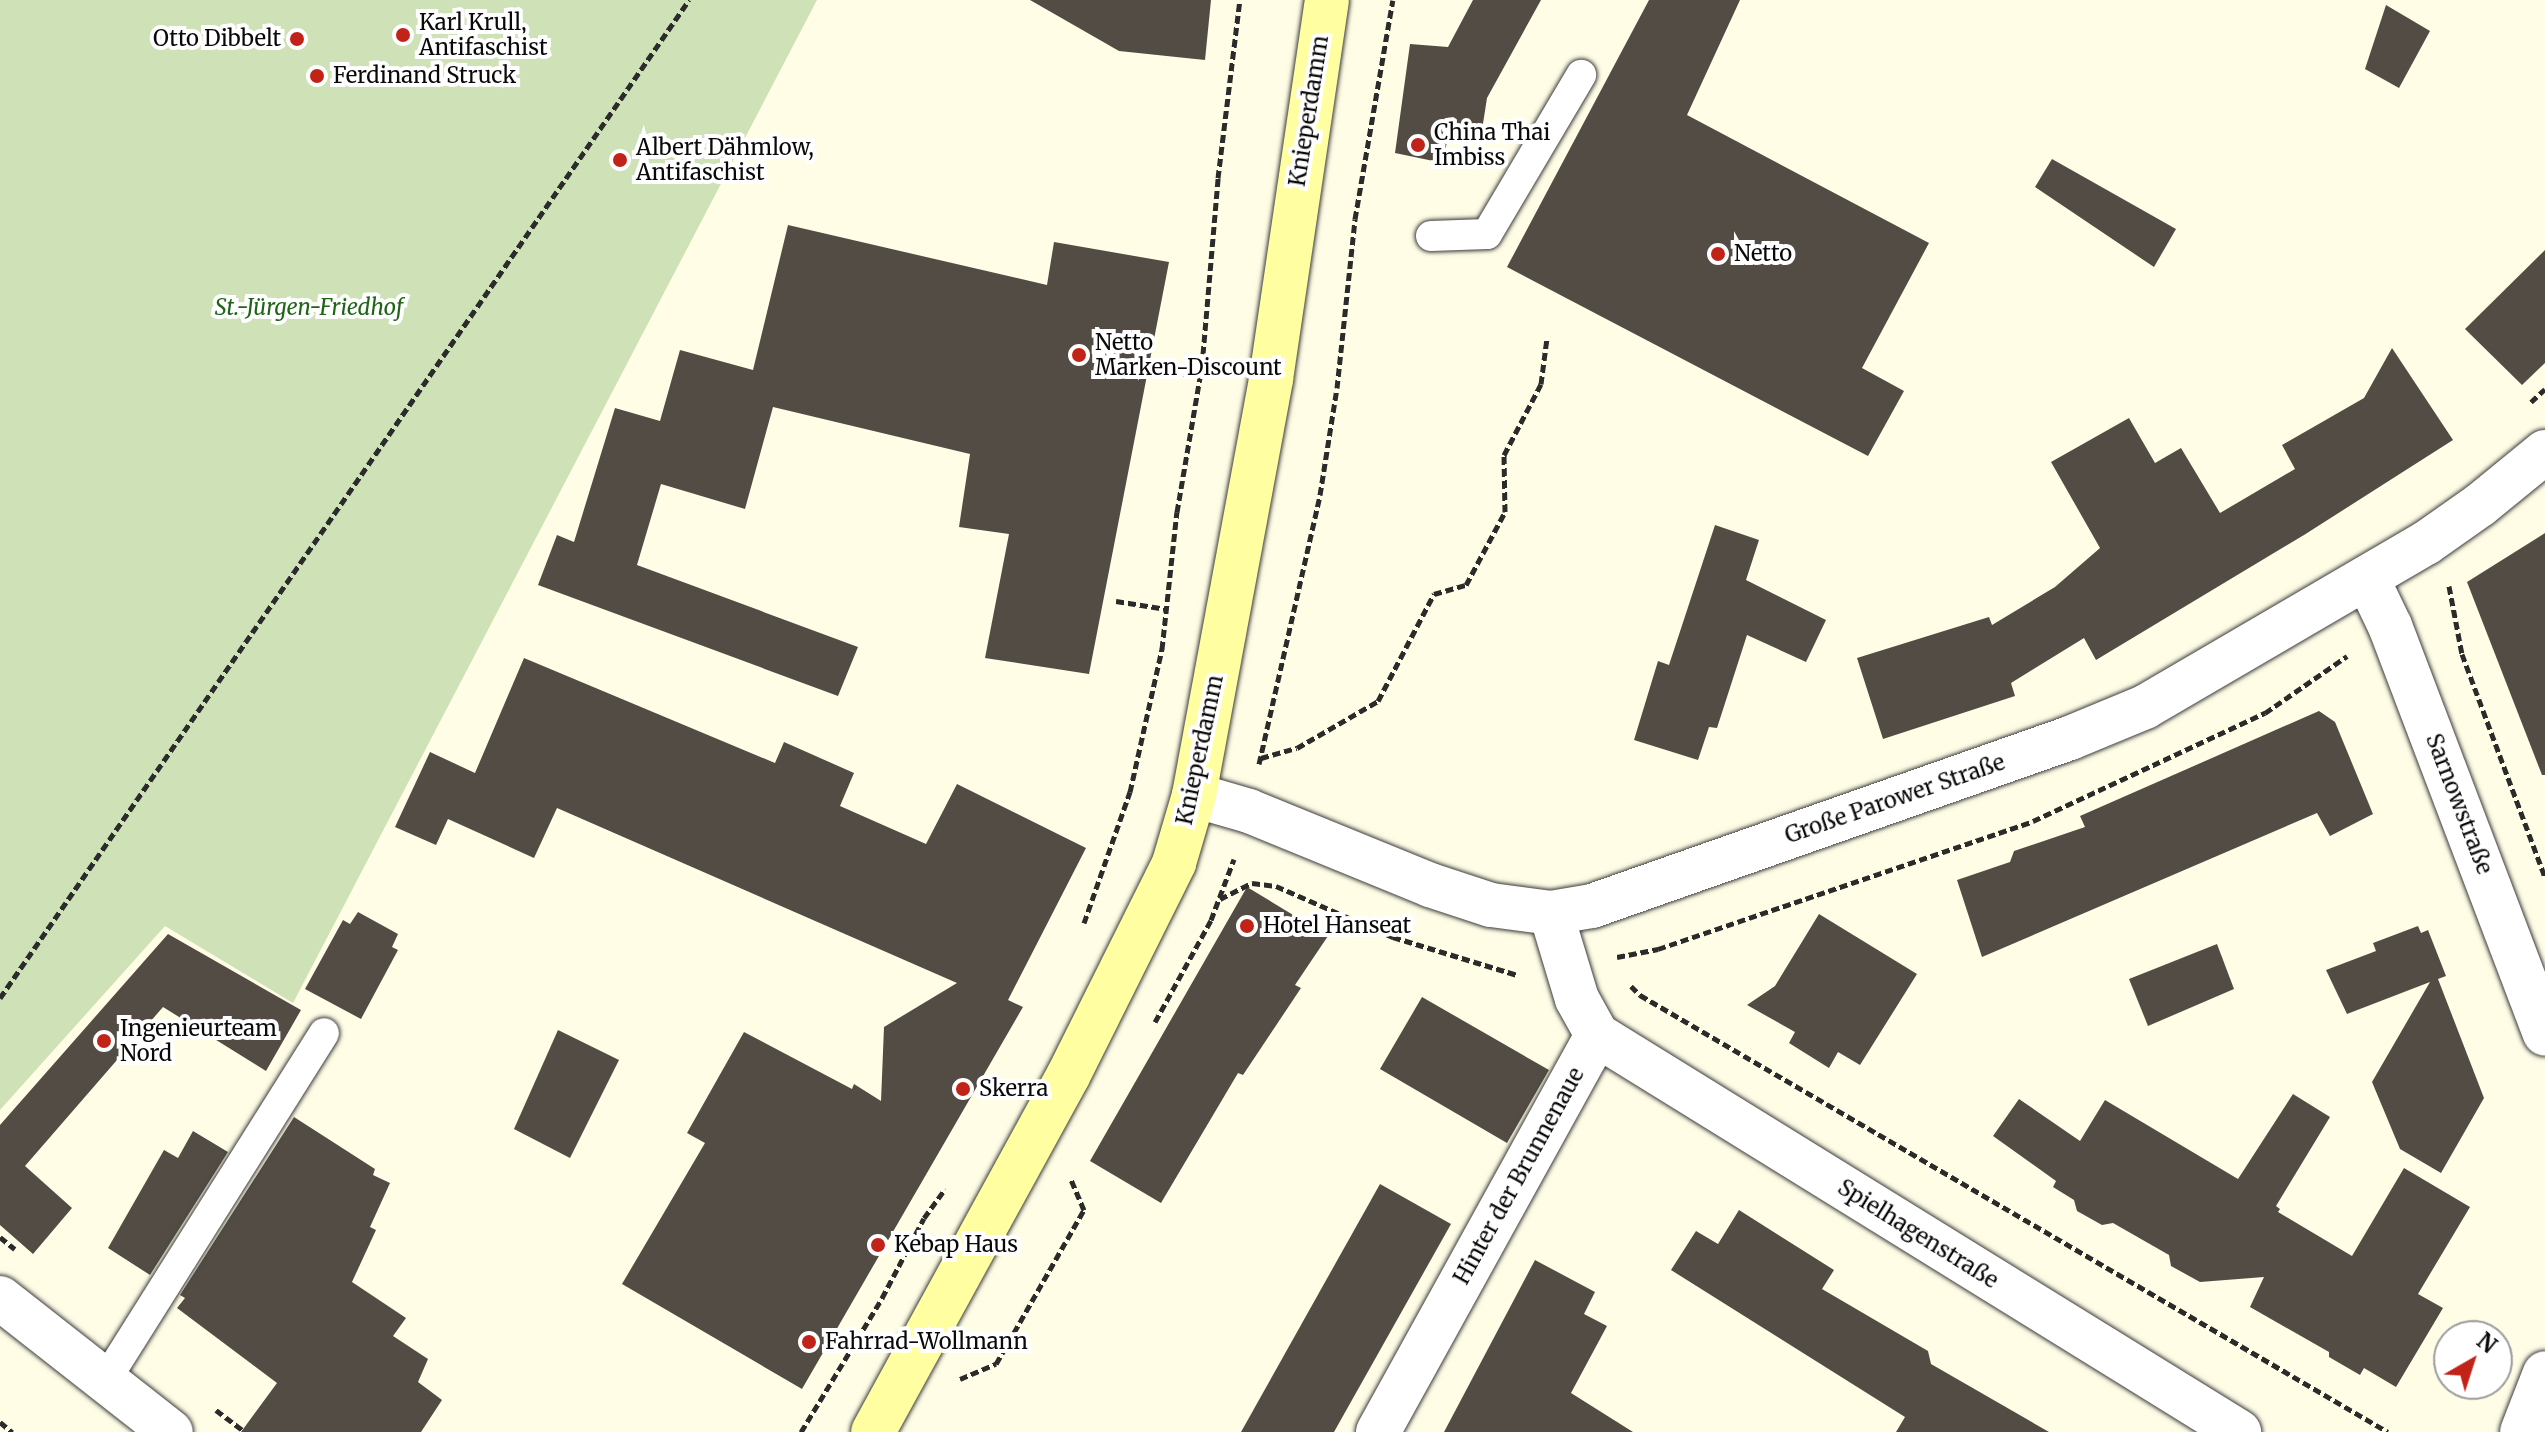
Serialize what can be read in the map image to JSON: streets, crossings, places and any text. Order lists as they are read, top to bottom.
{
  "streets": {
    "main road": ["Knieperdamm"],
    "street": [
      "Große Parower Straße",
      "Sarnowstraße",
      "Hinter der Brunnenaue",
      "Spielhagenstraße"
    ]
  },
  "crossings": [
    ["Knieperdamm", "Große Parower Straße"],
    ["Große Parower Straße", "Sarnowstraße"],
    ["Hinter der Brunnenaue", "Spielhagenstraße"]
  ],
  "parks": ["St.-Jürgen-Friedhof"],
  "places": [
    "Karl Krull, Antifaschist",
    "Otto Dibbelt",
    "Ferdinand Struck",
    "China Thai Imbiss",
    "Albert Dähmlow, Antifaschist",
    "Netto",
    "Netto Marken-Discount",
    "Hotel Hanseat",
    "Ingenieurteam Nord",
    "Skerra",
    "Kebap Haus",
    "Fahrrad-Wollmann"
  ],
  "north": "top right"
}
